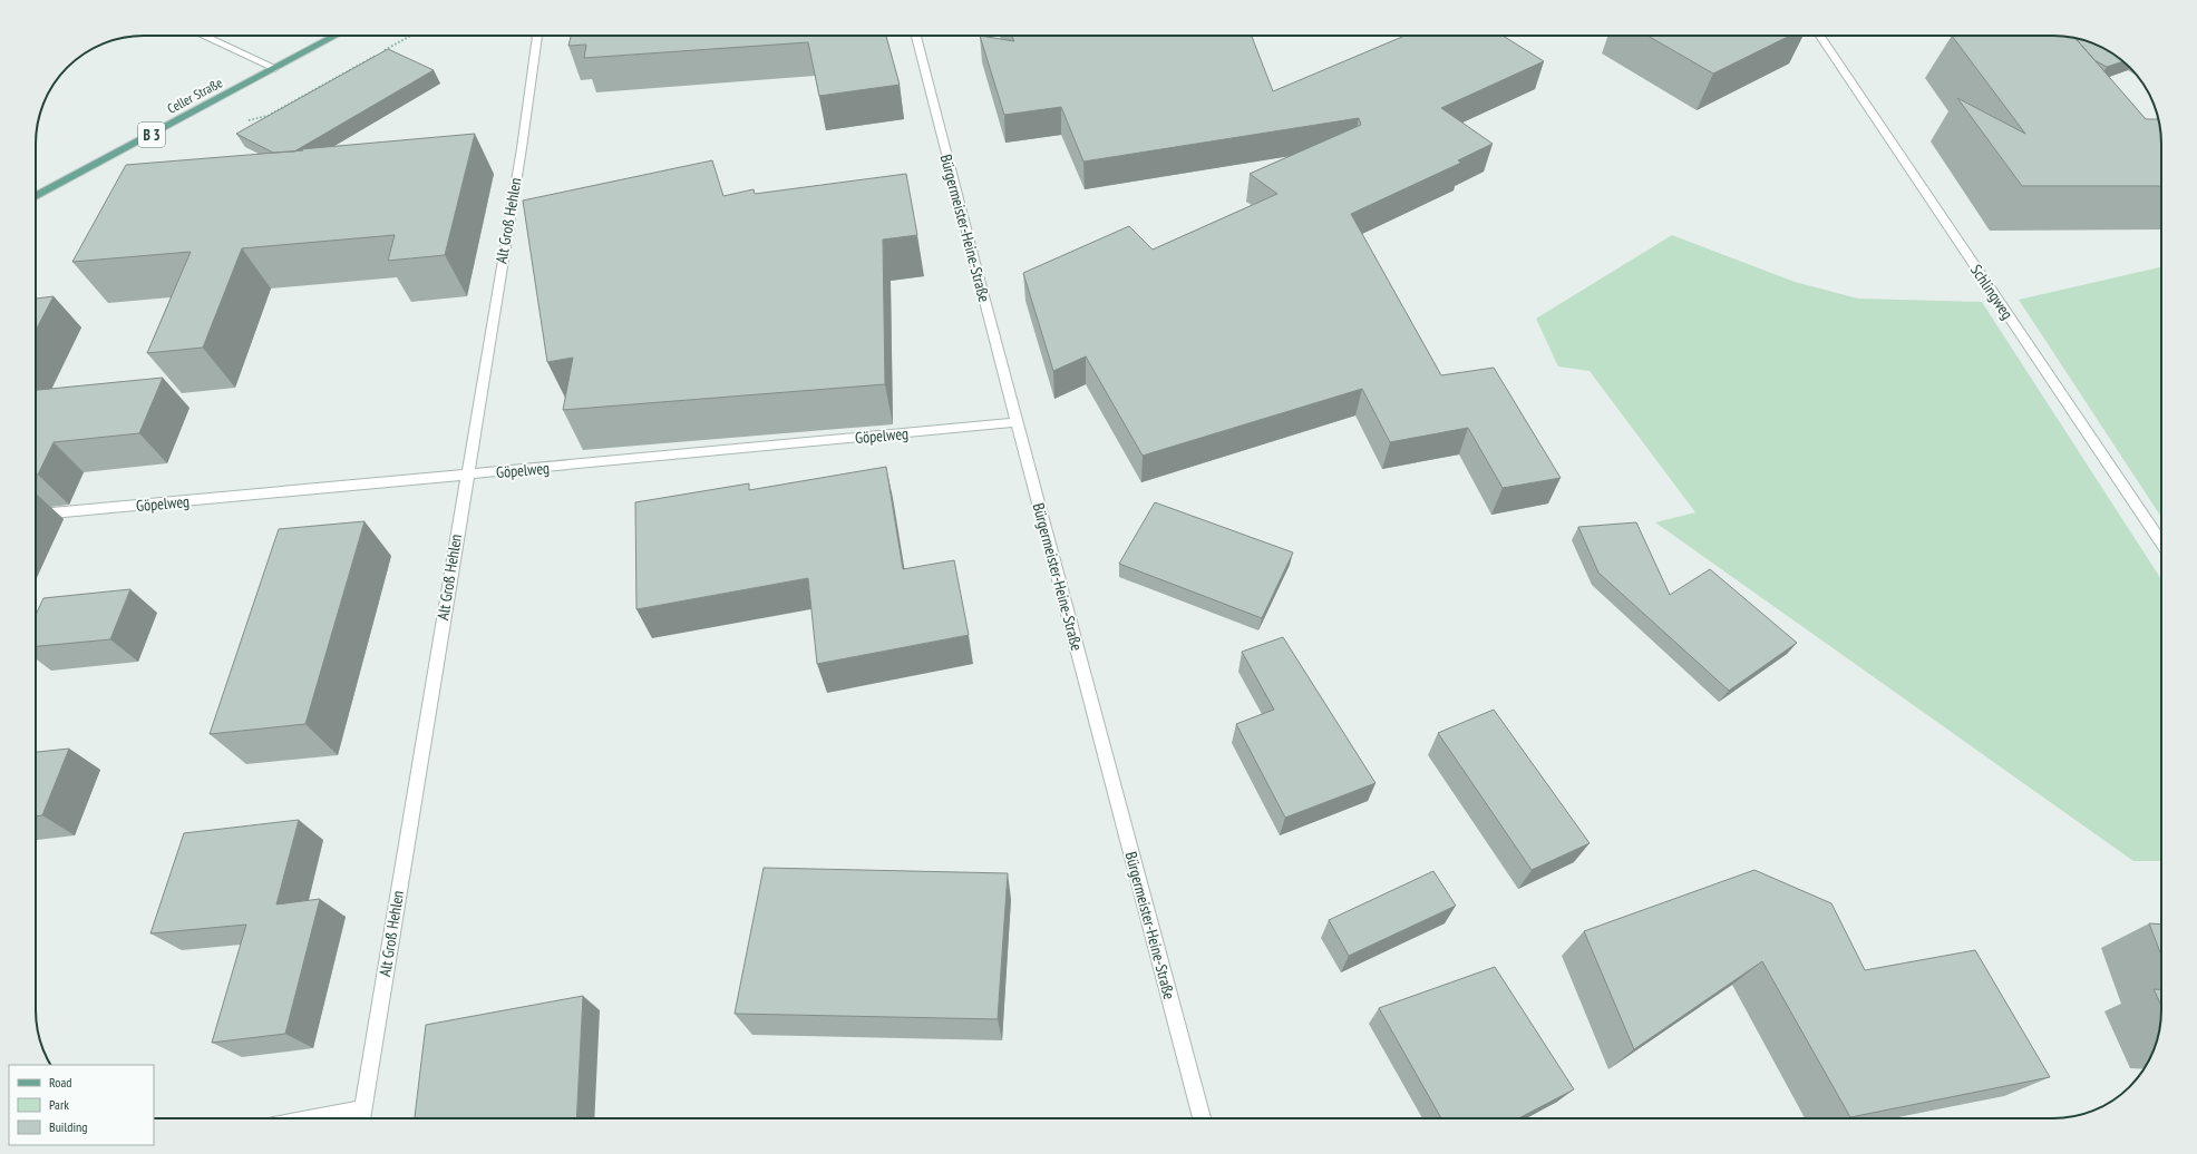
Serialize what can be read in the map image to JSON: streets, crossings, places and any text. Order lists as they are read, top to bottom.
{
  "streets": {
    "main road": ["Celler Straße", "B 3"],
    "street": [
      "Alt Groß Hehlen",
      "Bürgermeister-Heine-Straße",
      "Schlingweg",
      "Göpelweg"
    ]
  },
  "crossings": [
    ["Alt Groß Hehlen", "Göpelweg"],
    ["Bürgermeister-Heine-Straße", "Göpelweg"]
  ],
  "legend": ["Road", "Park", "Building"]
}
